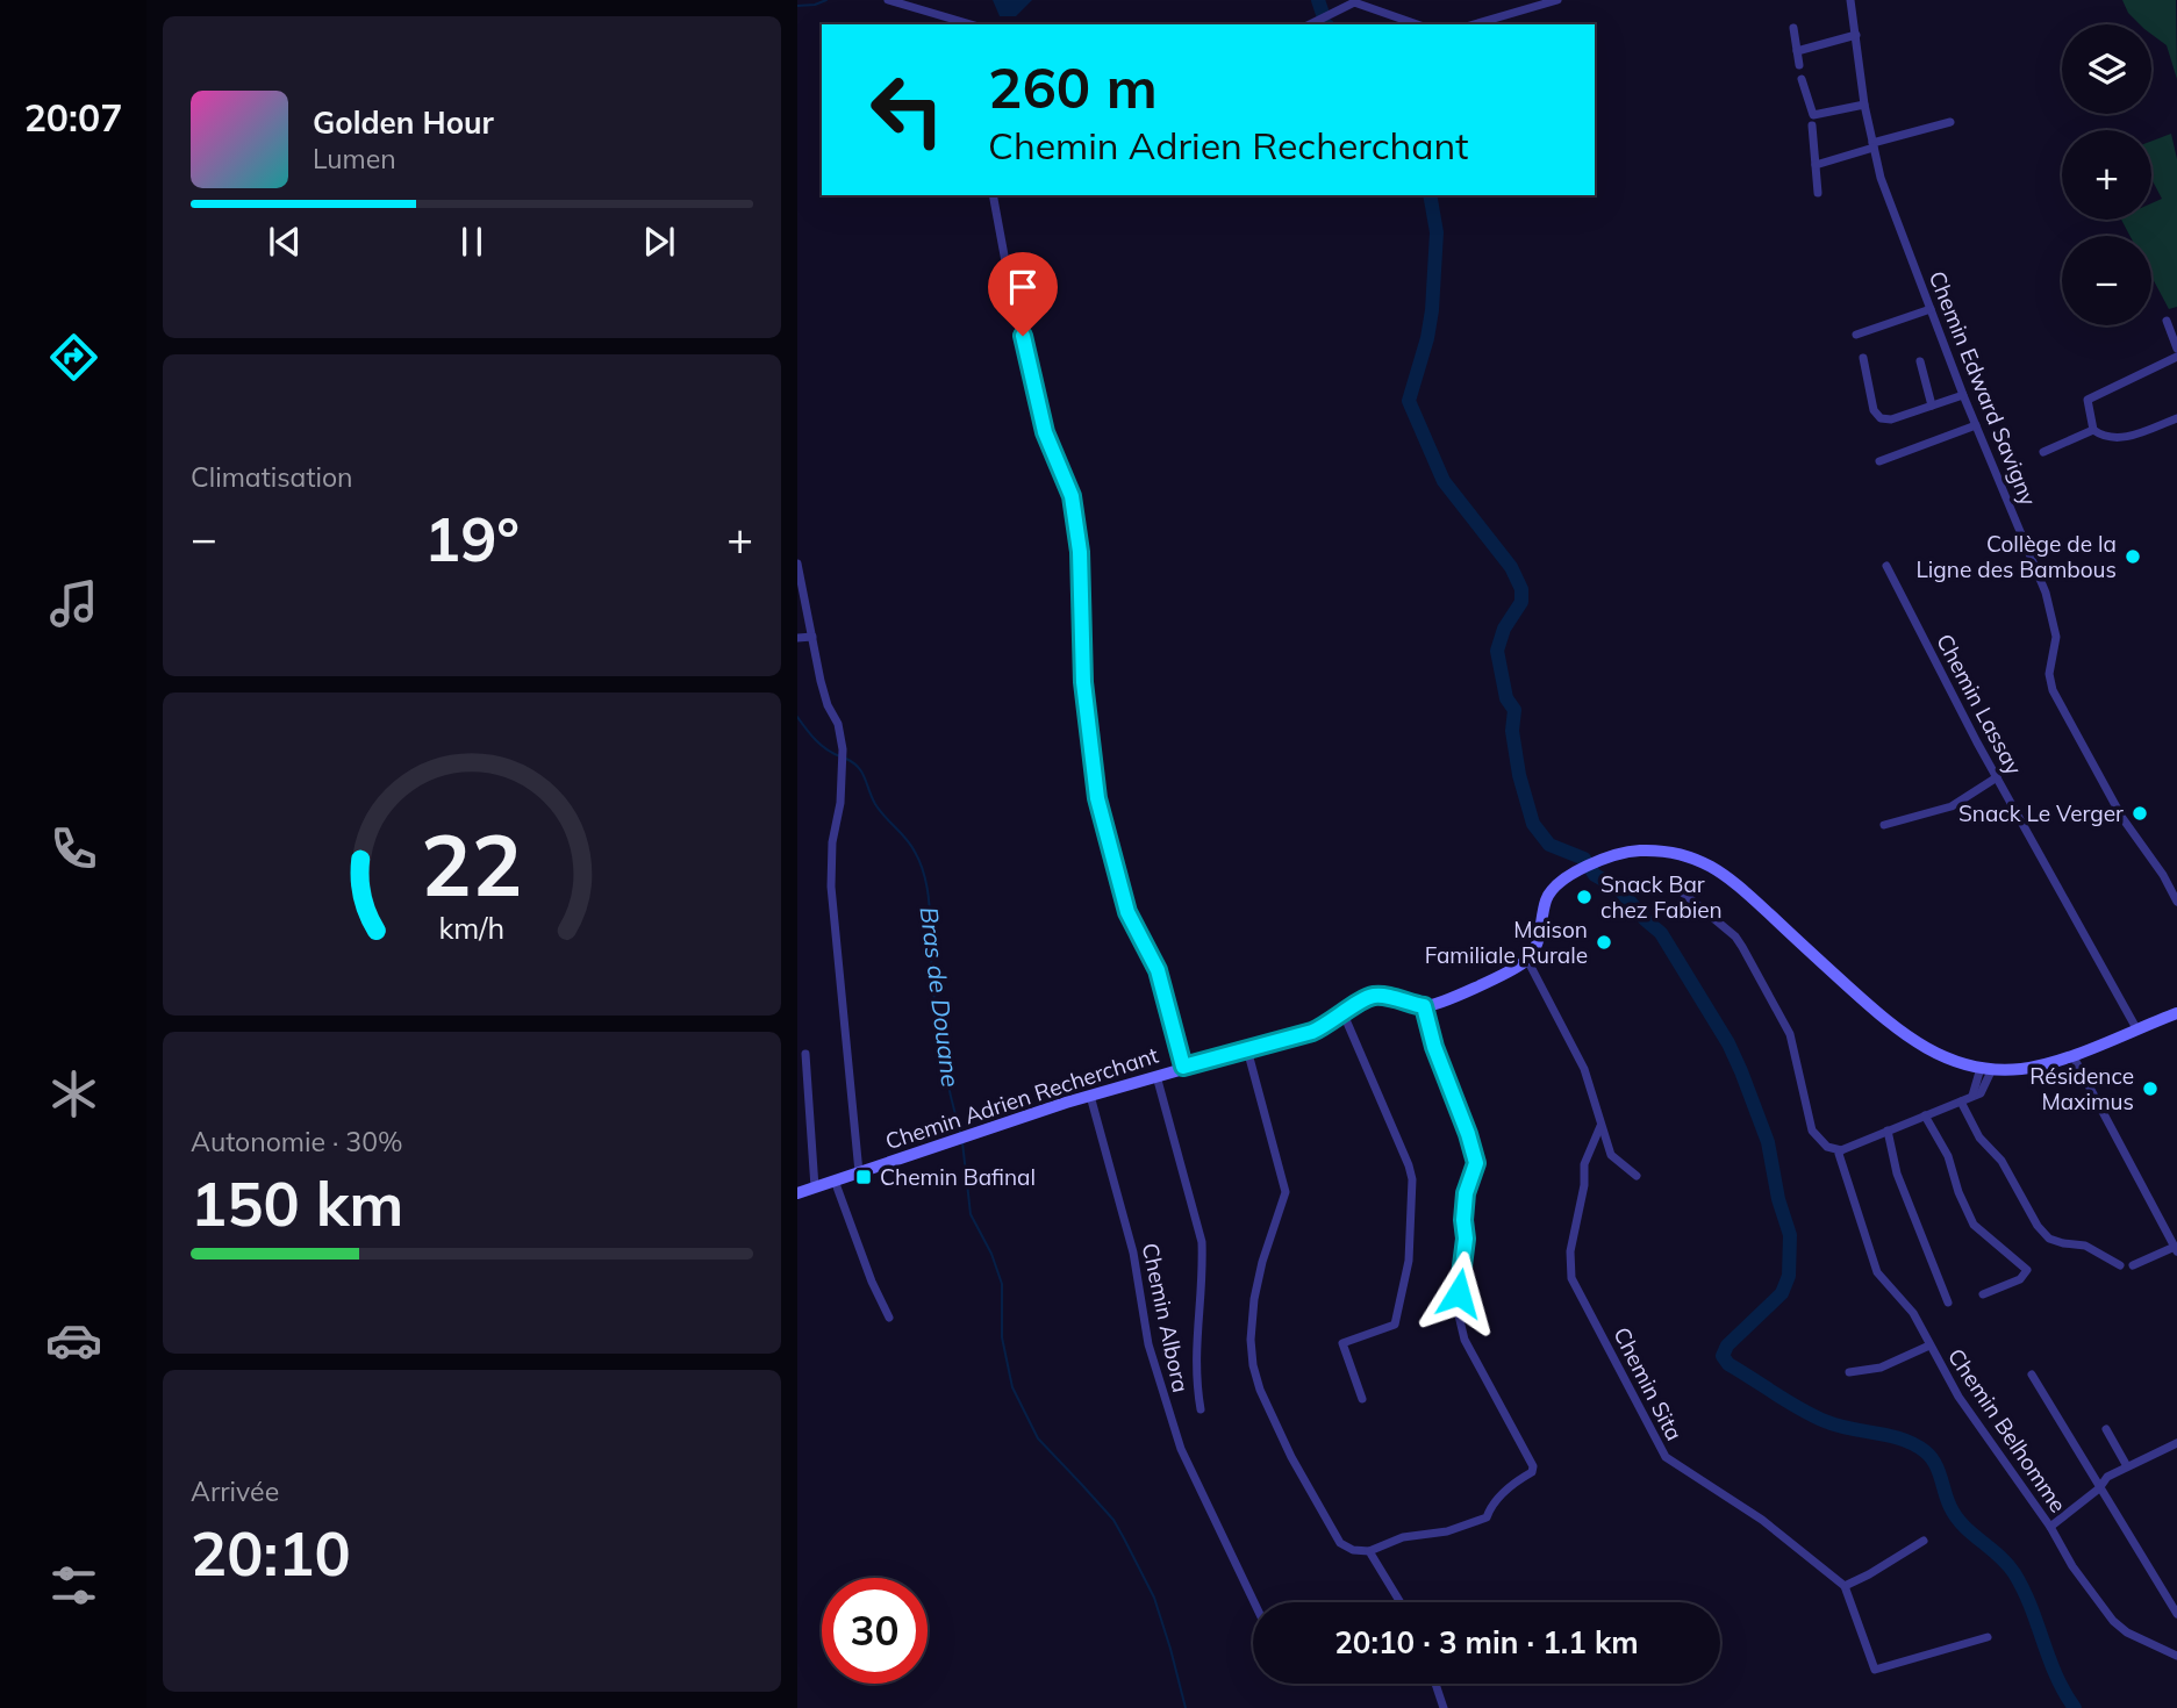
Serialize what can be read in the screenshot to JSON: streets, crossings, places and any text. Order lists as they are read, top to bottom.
{
  "streets": {
    "main road": ["Chemin Adrien Recherchant"],
    "street": [
      "Chemin Edward Savigny",
      "Chemin Lassay",
      "Chemin Albora",
      "Chemin Sita",
      "Chemin Belhomme"
    ]
  },
  "crossings": [
    ["Chemin Adrien Recherchant", "Chemin Albora"]
  ],
  "water": ["Bras de Douane"],
  "places": {
    "other": [
      "Collège de la Ligne des Bambous",
      "Snack Le Verger",
      "Snack Bar chez Fabien",
      "Maison Familiale Rurale",
      "Résidence Maximus"
    ],
    "transit": ["Chemin Bafinal"]
  },
  "page": {
    "tabs": "20:07",
    "map_buttons": ["+", "−"],
    "turn": ["260 m", "Chemin Adrien Recherchant"],
    "song": ["Golden Hour", "Lumen"],
    "tile": [
      "Climatisation",
      ["Autonomie · 30%", "150 km"],
      ["Arrivée", "20:10"]
    ],
    "heat": ["−", "19°", "+"],
    "limit": "30",
    "trip": "20:10 · 3 min · 1.1 km",
    "gauge": ["22", "km/h"]
  }
}
